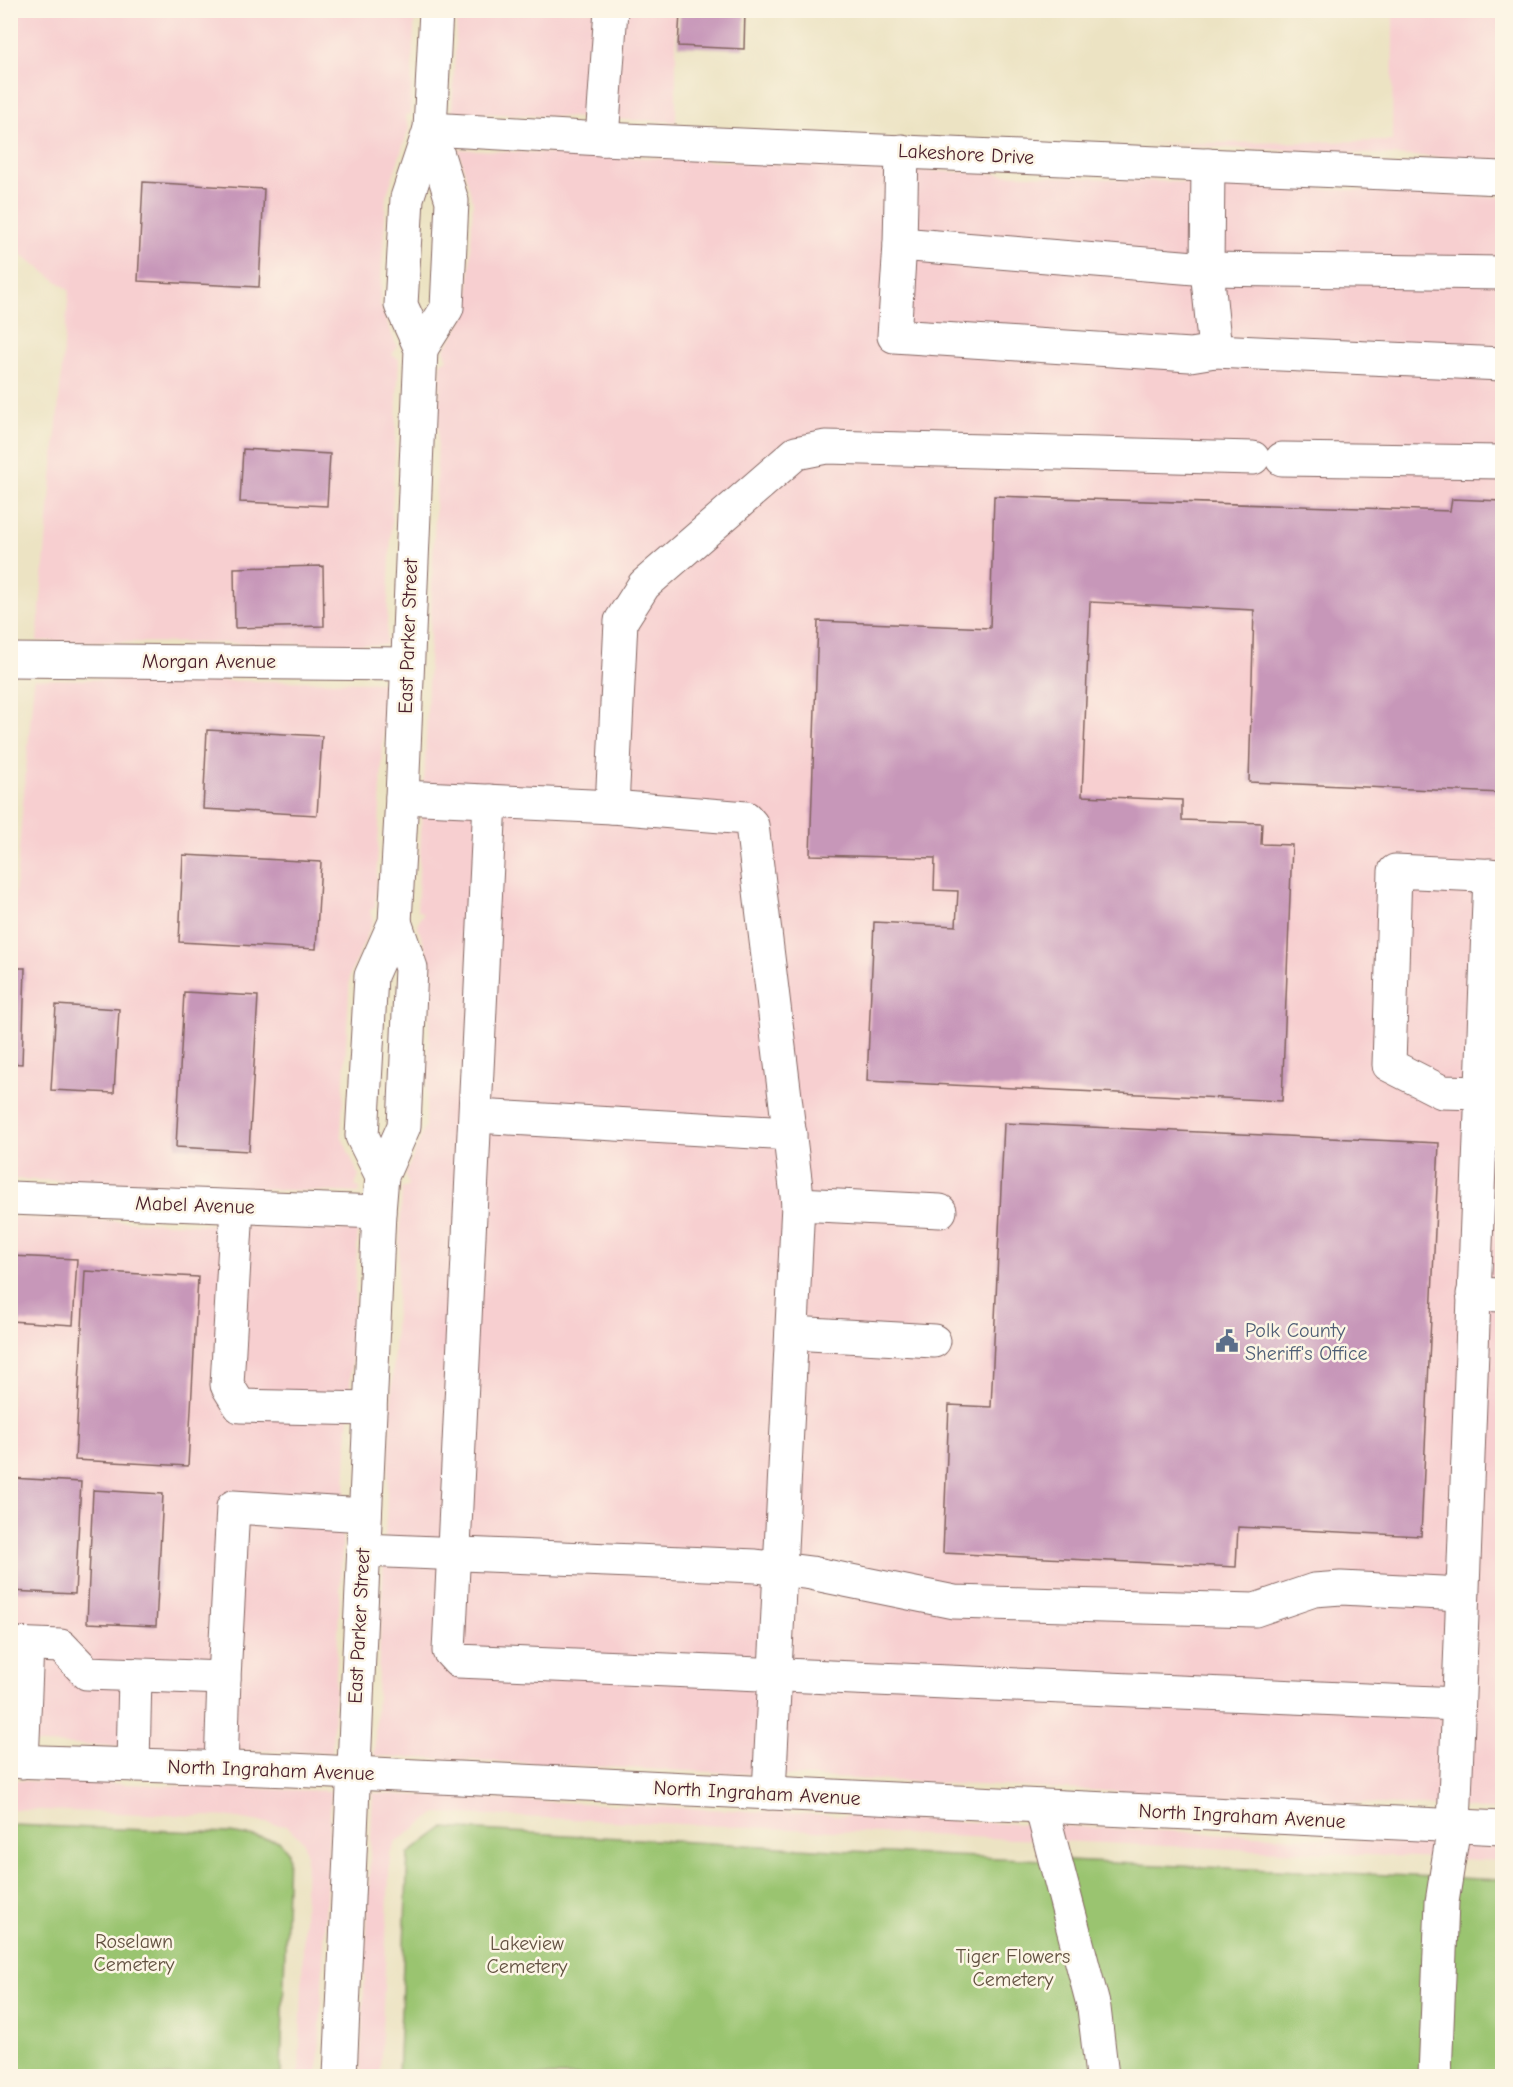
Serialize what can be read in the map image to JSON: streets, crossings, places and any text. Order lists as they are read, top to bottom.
{
  "streets": {
    "street": [
      "Lakeshore Drive",
      "East Parker Street",
      "Morgan Avenue",
      "Mabel Avenue",
      "North Ingraham Avenue"
    ]
  },
  "crossings": [
    ["Lakeshore Drive", "East Parker Street"],
    ["East Parker Street", "Morgan Avenue"],
    ["East Parker Street", "Mabel Avenue"],
    ["East Parker Street", "North Ingraham Avenue"]
  ],
  "parks": ["Roselawn Cemetery", "Lakeview Cemetery", "Tiger Flowers Cemetery"],
  "places": {
    "public building": ["Polk County Sheriff's Office"]
  }
}
